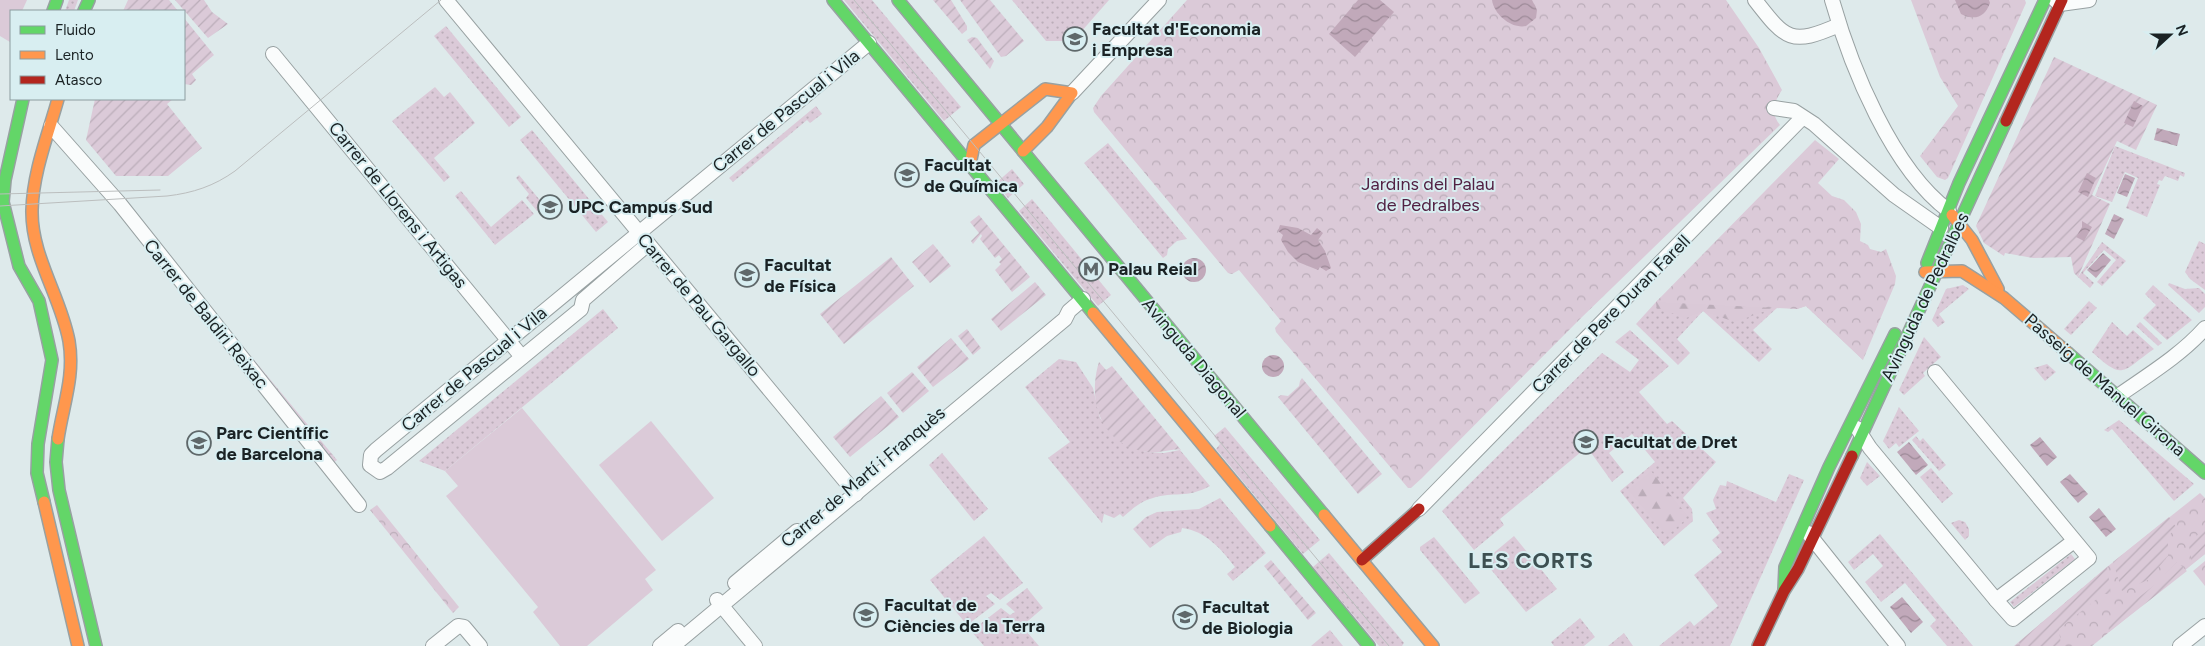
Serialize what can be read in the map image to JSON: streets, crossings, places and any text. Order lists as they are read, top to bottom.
{
  "streets": {
    "street": [
      "Carrer de Pascual i Vila",
      "Carrer de Llorens i Artigas",
      "Avinguda de Pedralbes",
      "Carrer de Pau Gargallo",
      "Carrer de Baldiri Reixac",
      "Carrer de Pere Duran Farell",
      "Avinguda Diagonal",
      "Passeig de Manuel Girona",
      "Carrer de Martí i Franquès"
    ]
  },
  "crossings": [
    ["Carrer de Pascual i Vila", "Carrer de Llorens i Artigas"],
    ["Carrer de Pascual i Vila", "Carrer de Pau Gargallo"],
    ["Carrer de Pau Gargallo", "Carrer de Martí i Franquès"]
  ],
  "districts": ["LES CORTS"],
  "parks": ["Jardins del Palau de Pedralbes"],
  "places": {
    "school or university": [
      "Facultat d'Economia i Empresa",
      "Facultat de Química",
      "UPC Campus Sud",
      "Facultat de Física",
      "Facultat de Dret",
      "Parc Científic de Barcelona",
      "Facultat de Ciències de la Terra",
      "Facultat de Biologia"
    ],
    "metro station": ["Palau Reial"]
  },
  "legend": ["Fluido", "Lento", "Atasco"],
  "north": "right"
}
